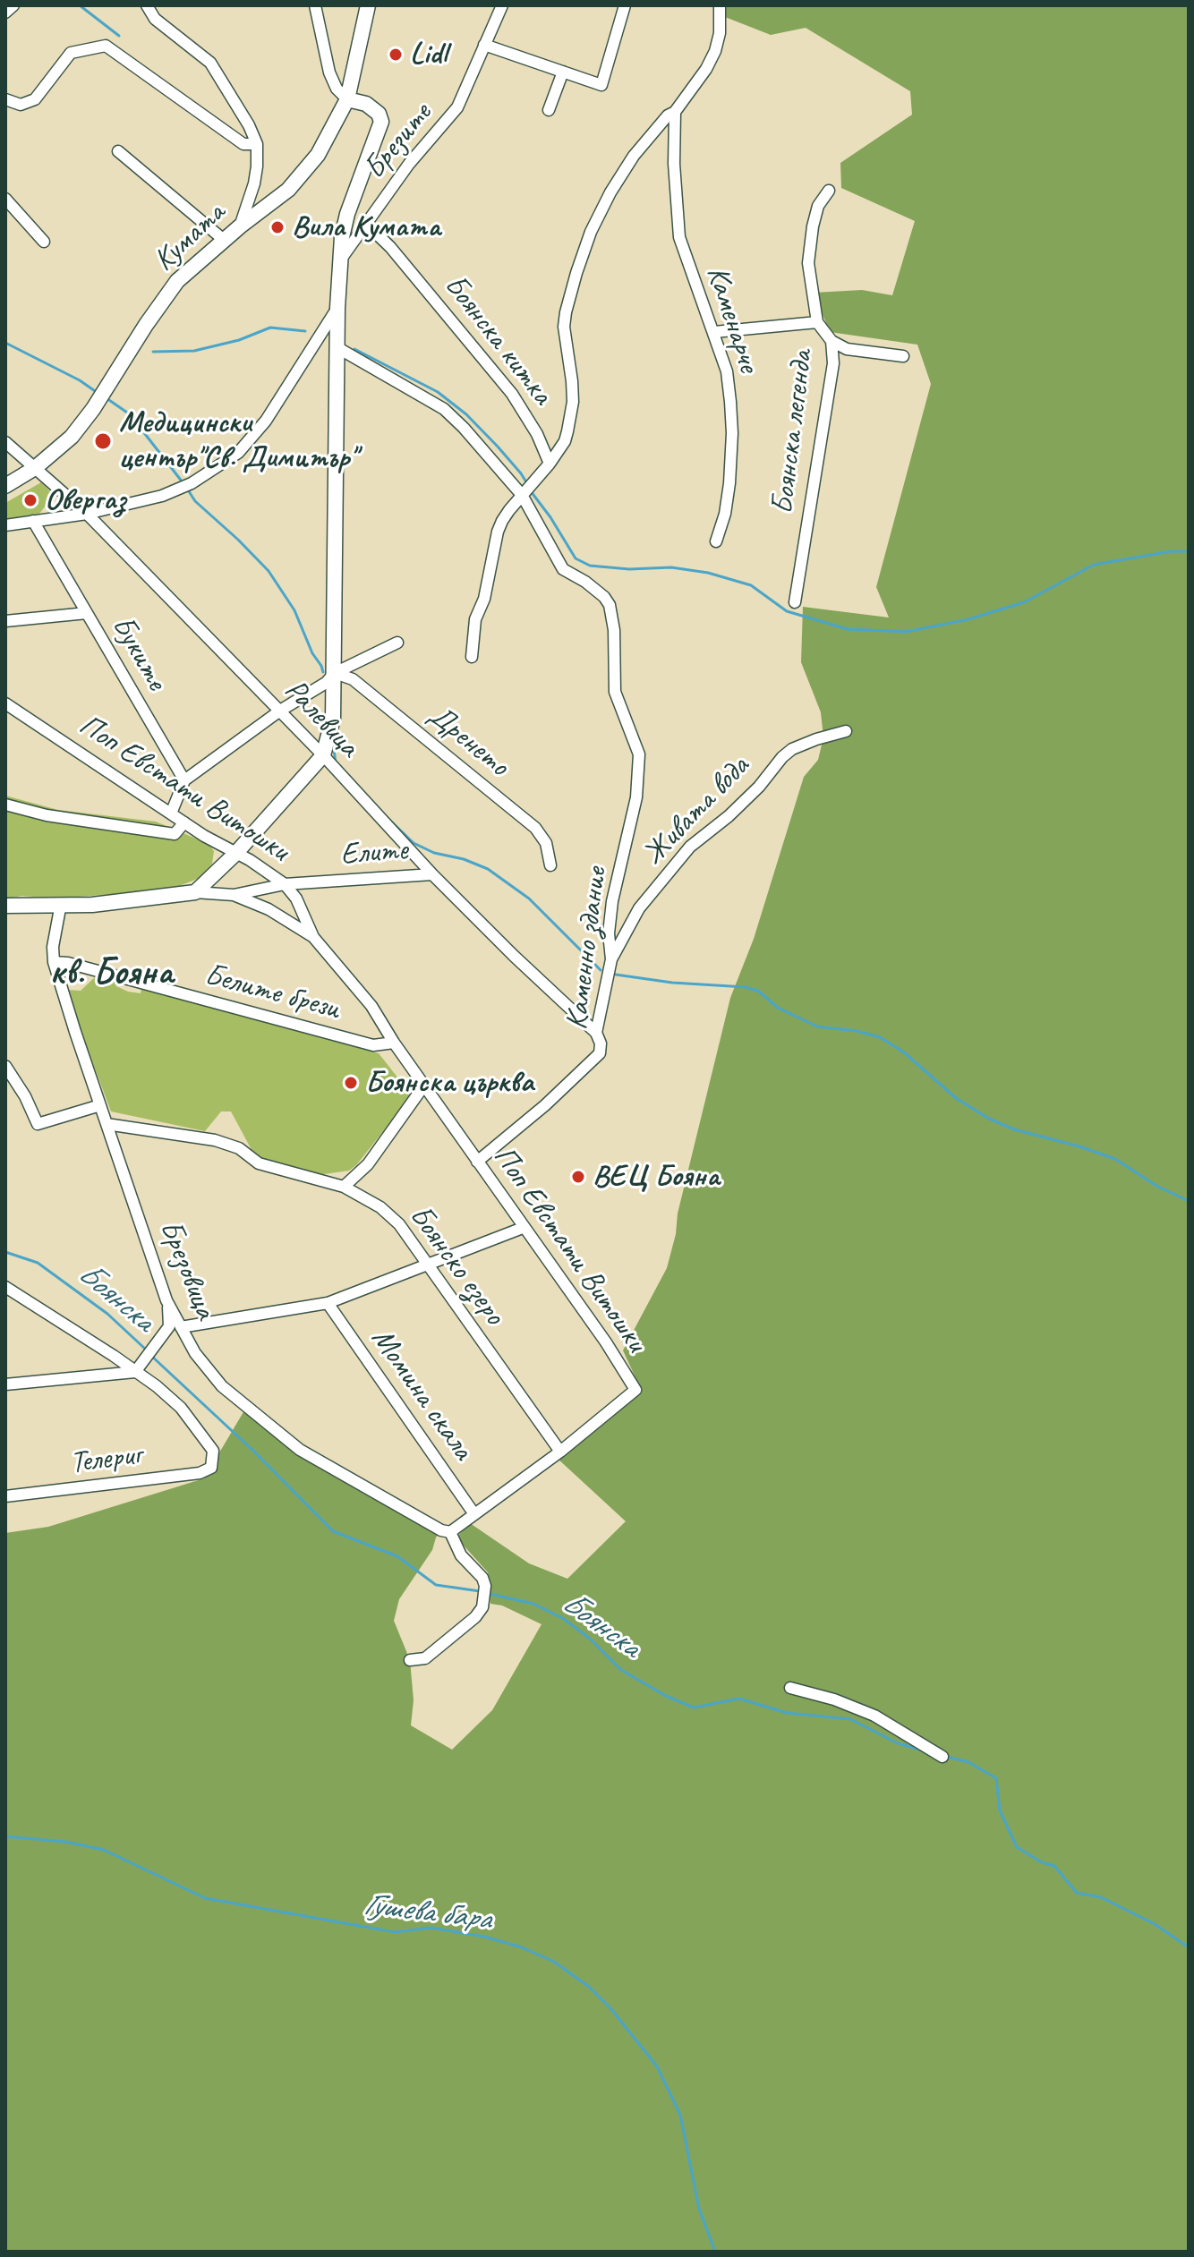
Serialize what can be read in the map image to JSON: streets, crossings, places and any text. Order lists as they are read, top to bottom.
{
  "streets": {
    "main road": ["Кумата"],
    "street": [
      "Брезите",
      "Каменарче",
      "Боянска китка",
      "Боянска легенда",
      "Буките",
      "Ралевица",
      "Дренето",
      "Поп Евстати Витошки",
      "Живата вода",
      "Елите",
      "Каменно здание",
      "Белите брези",
      "Боянско езеро",
      "Брезовица",
      "Момина скала",
      "Телериг"
    ]
  },
  "crossings": [
    ["Брезите", "Боянска китка"],
    ["Кумата", "Ралевица"],
    ["Ралевица", "Елите"],
    ["Ралевица", "Каменно здание"],
    ["Поп Евстати Витошки", "Елите"],
    ["Поп Евстати Витошки", "Каменно здание"],
    ["Поп Евстати Витошки", "Белите брези"],
    ["Поп Евстати Витошки", "Боянско езеро"],
    ["Живата вода", "Каменно здание"],
    ["Белите брези", "Брезовица"],
    ["Боянско езеро", "Брезовица"]
  ],
  "districts": ["кв. Бояна"],
  "water": ["Боянска", "Гушева бара"],
  "places": [
    "Lidl",
    "Вила Кумата",
    "Медицински център\"Св. Димитър\"",
    "Овергаз",
    "Боянска църква",
    "ВЕЦ Бояна"
  ]
}
